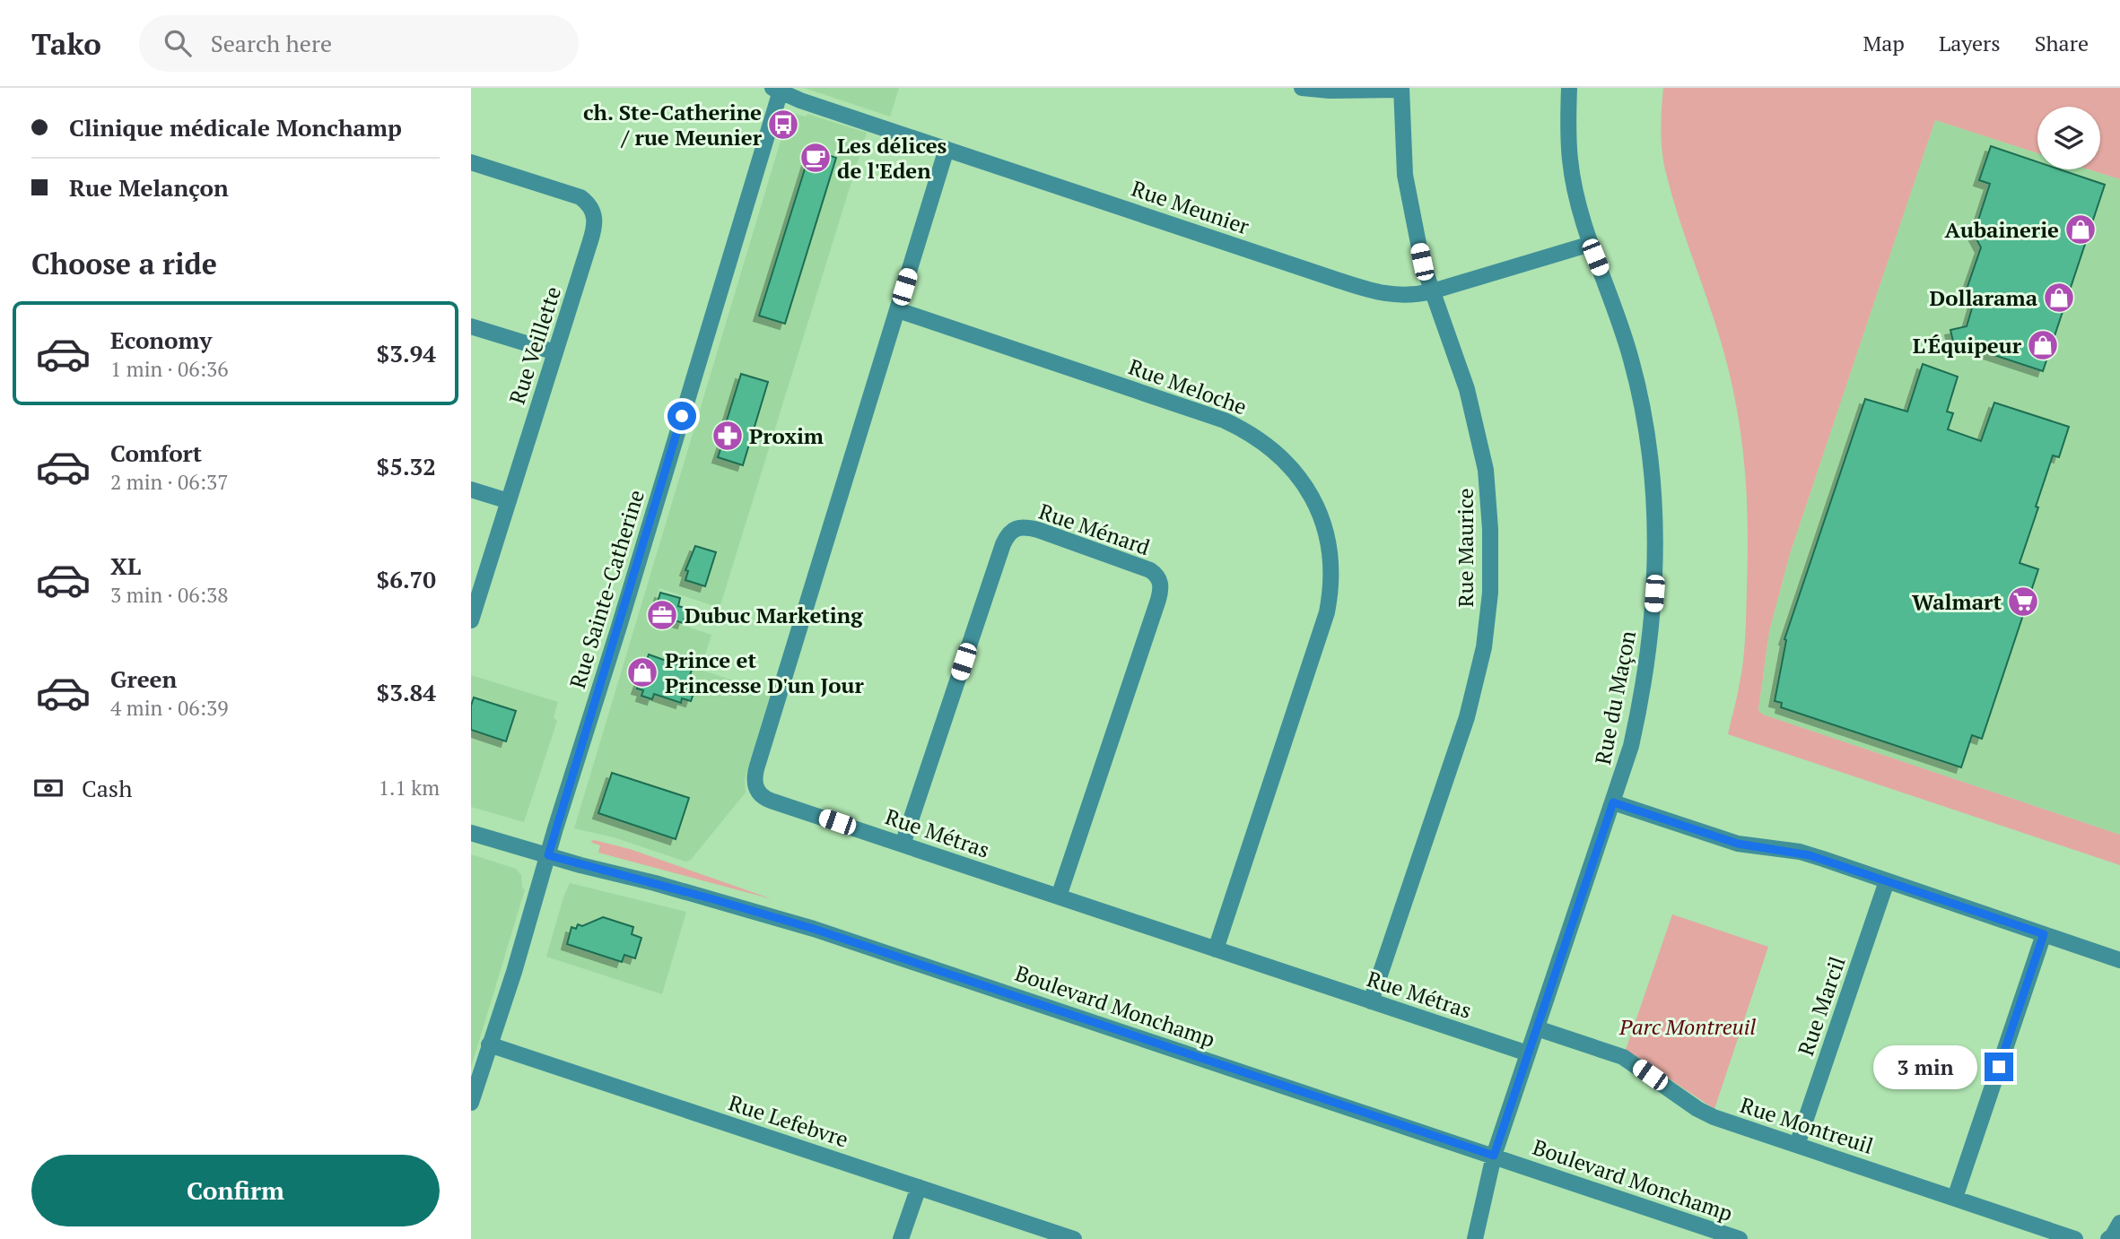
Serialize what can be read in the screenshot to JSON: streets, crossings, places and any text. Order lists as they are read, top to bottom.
{
  "streets": {
    "street": [
      "Rue Meunier",
      "Rue Veillette",
      "Rue Meloche",
      "Rue Ménard",
      "Rue Maurice",
      "Rue Sainte-Catherine",
      "Rue du Maçon",
      "Rue Métras",
      "Boulevard Monchamp",
      "Rue Marcil",
      "Rue Lefebvre",
      "Rue Montreuil"
    ]
  },
  "crossings": [
    ["Rue Meunier", "Rue Maurice"],
    ["Rue Meunier", "Rue Sainte-Catherine"],
    ["Rue Meunier", "Rue du Maçon"],
    ["Rue Meunier", "Rue Métras"],
    ["Rue Meloche", "Rue Métras"],
    ["Rue Ménard", "Rue Métras"],
    ["Rue Maurice", "Rue Métras"],
    ["Rue Sainte-Catherine", "Boulevard Monchamp"],
    ["Rue Sainte-Catherine", "Rue Lefebvre"],
    ["Rue du Maçon", "Rue Métras"],
    ["Rue du Maçon", "Boulevard Monchamp"],
    ["Rue du Maçon", "Rue Montreuil"],
    ["Rue Marcil", "Rue Montreuil"]
  ],
  "parks": ["Parc Montreuil"],
  "places": {
    "bus stop": ["ch. Ste-Catherine / rue Meunier"],
    "cafe": ["Les délices de l'Eden"],
    "shop": [
      "Aubainerie",
      "Dollarama",
      "L'Équipeur",
      "Prince et Princesse D'un Jour"
    ],
    "pharmacy": ["Proxim"],
    "supermarket": ["Walmart"],
    "office": ["Dubuc Marketing"]
  },
  "page": {
    "header": "Tako",
    "search": "Search here",
    "nav": ["Map", "Layers", "Share"],
    "banner": ["Clinique médicale Monchamp", "Rue Melançon"],
    "heading": "Choose a ride",
    "list": [
      {
        "name": "Economy",
        "note": "1 min · 06:36",
        "value": "$3.94"
      },
      {
        "name": "Comfort",
        "note": "2 min · 06:37",
        "value": "$5.32"
      },
      {
        "name": "XL",
        "note": "3 min · 06:38",
        "value": "$6.70"
      },
      {
        "name": "Green",
        "note": "4 min · 06:39",
        "value": "$3.84"
      }
    ],
    "pay": ["Cash", "1.1 km"],
    "bubble": "3 min",
    "buttons": "Confirm"
  }
}
